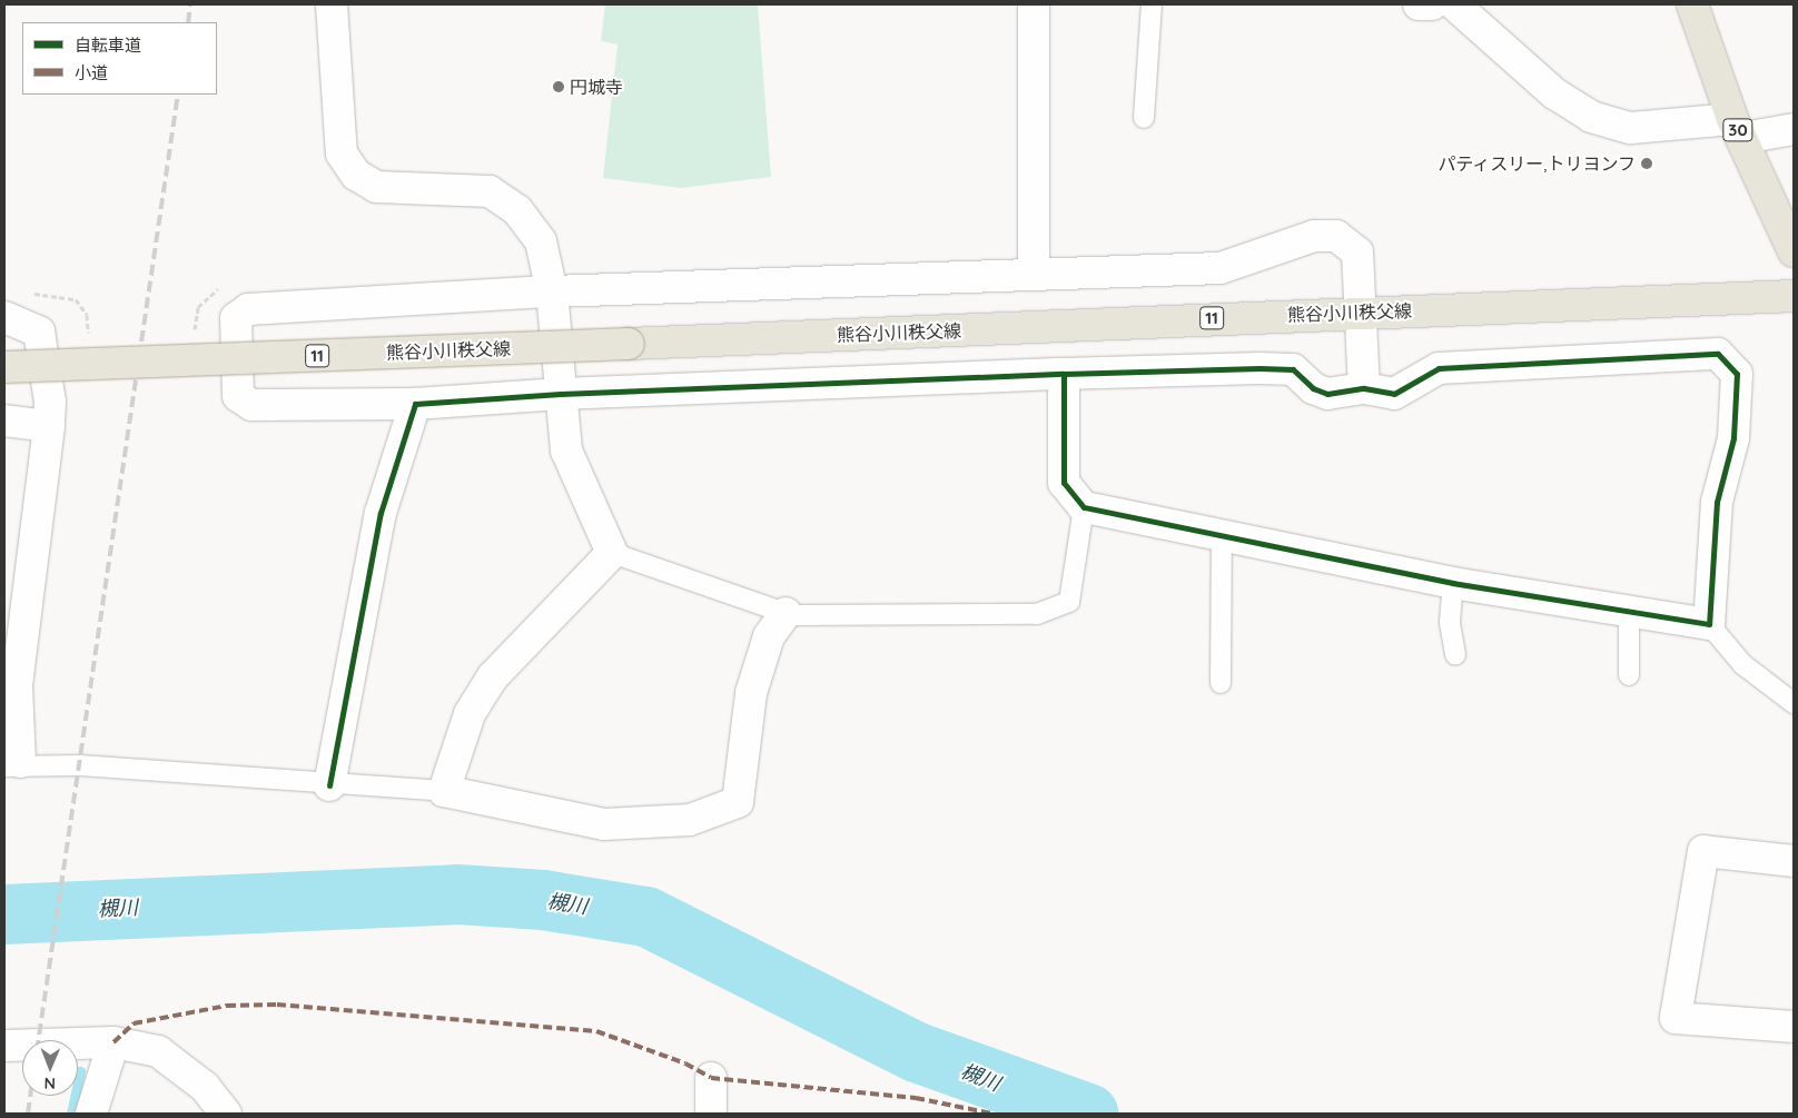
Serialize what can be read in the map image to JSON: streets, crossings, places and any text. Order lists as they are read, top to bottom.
{
  "streets": {
    "main road": ["30", "熊谷小川秩父線", "11"]
  },
  "water": ["槻川"],
  "places": ["円城寺", "パティスリー,トリヨンフ"],
  "legend": ["自転車道", "小道"],
  "north": "bottom"
}
